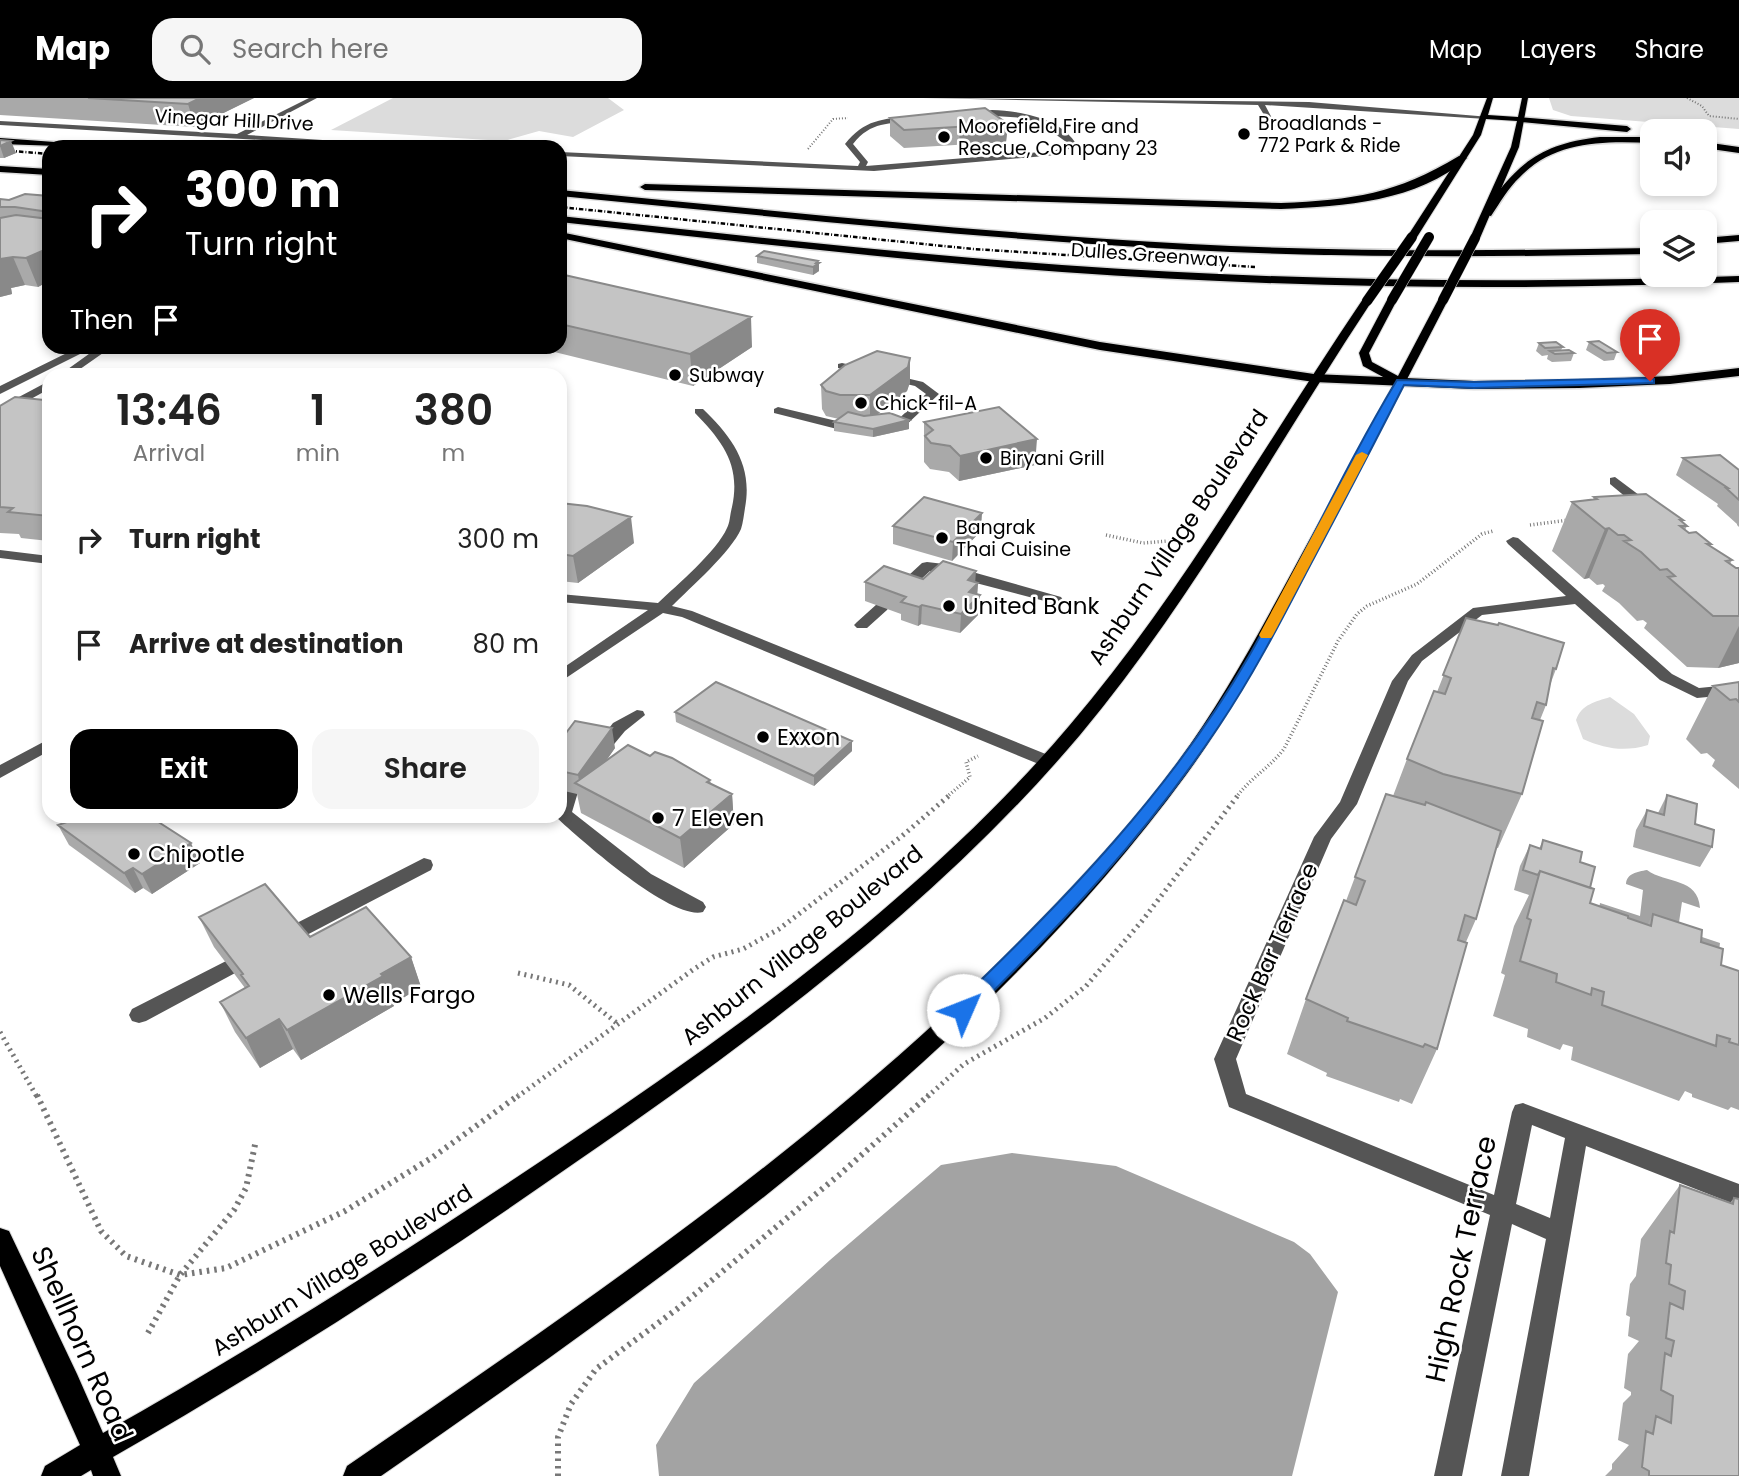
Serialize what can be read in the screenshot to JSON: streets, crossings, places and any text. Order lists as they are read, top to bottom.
{
  "streets": {
    "highway": ["Dulles Greenway"],
    "main road": ["Ashburn Village Boulevard", "Shellhorn Road"],
    "street": ["Vinegar Hill Drive", "Rock Bar Terrace", "High Rock Terrace"]
  },
  "crossings": [
    ["Ashburn Village Boulevard", "Shellhorn Road"],
    ["Rock Bar Terrace", "High Rock Terrace"]
  ],
  "places": [
    "Broadlands - 772 Park & Ride",
    "Moorefield Fire and Rescue, Company 23",
    "Subway",
    "Chick-fil-A",
    "Biryani Grill",
    "Bangrak Thai Cuisine",
    "United Bank",
    "Exxon",
    "7 Eleven",
    "Chipotle",
    "Wells Fargo"
  ],
  "page": {
    "header": "Map",
    "search": "Search here",
    "nav": ["Map", "Layers", "Share"],
    "turn": ["300 m", "Turn right"],
    "then": "Then",
    "eta": [
      "13:46",
      "Arrival",
      "1",
      "min",
      "380",
      "m"
    ],
    "list": [
      {
        "name": "Turn right",
        "value": "300 m"
      },
      {
        "name": "Arrive at destination",
        "value": "80 m"
      }
    ],
    "buttons": ["Exit", "Share"]
  }
}
